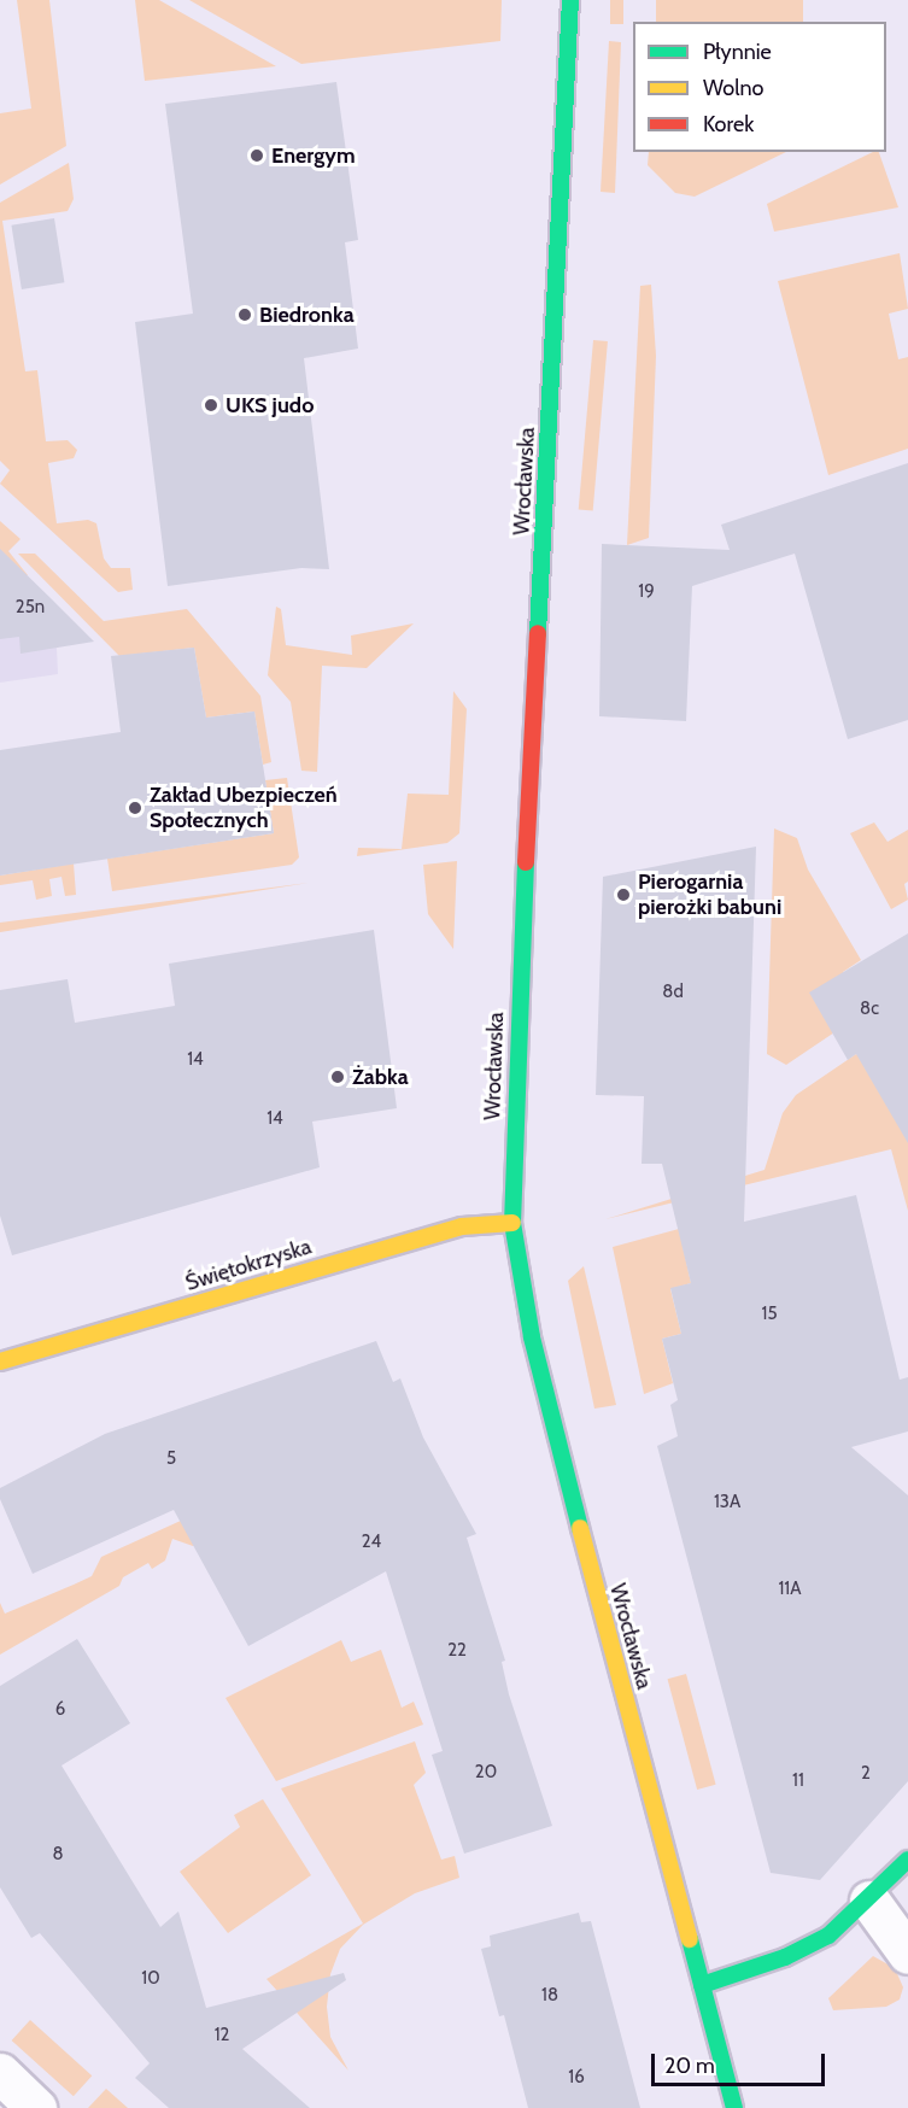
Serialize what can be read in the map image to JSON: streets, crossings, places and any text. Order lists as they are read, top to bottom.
{
  "streets": {
    "street": ["Wrocławska", "Świętokrzyska"]
  },
  "crossings": [
    ["Wrocławska", "Świętokrzyska"]
  ],
  "places": [
    "Energym",
    "Biedronka",
    "UKS judo",
    "Zakład Ubezpieczeń Społecznych",
    "Pierogarnia pierożki babuni",
    "Żabka"
  ],
  "house_numbers": [
    "19",
    "25n",
    "8d",
    "8c",
    "14",
    "14",
    "15",
    "5",
    "13A",
    "24",
    "11A",
    "22",
    "6",
    "20",
    "2",
    "11",
    "8",
    "10",
    "18",
    "12",
    "16"
  ],
  "legend": ["Płynnie", "Wolno", "Korek"],
  "scale_bar": "20 m"
}
